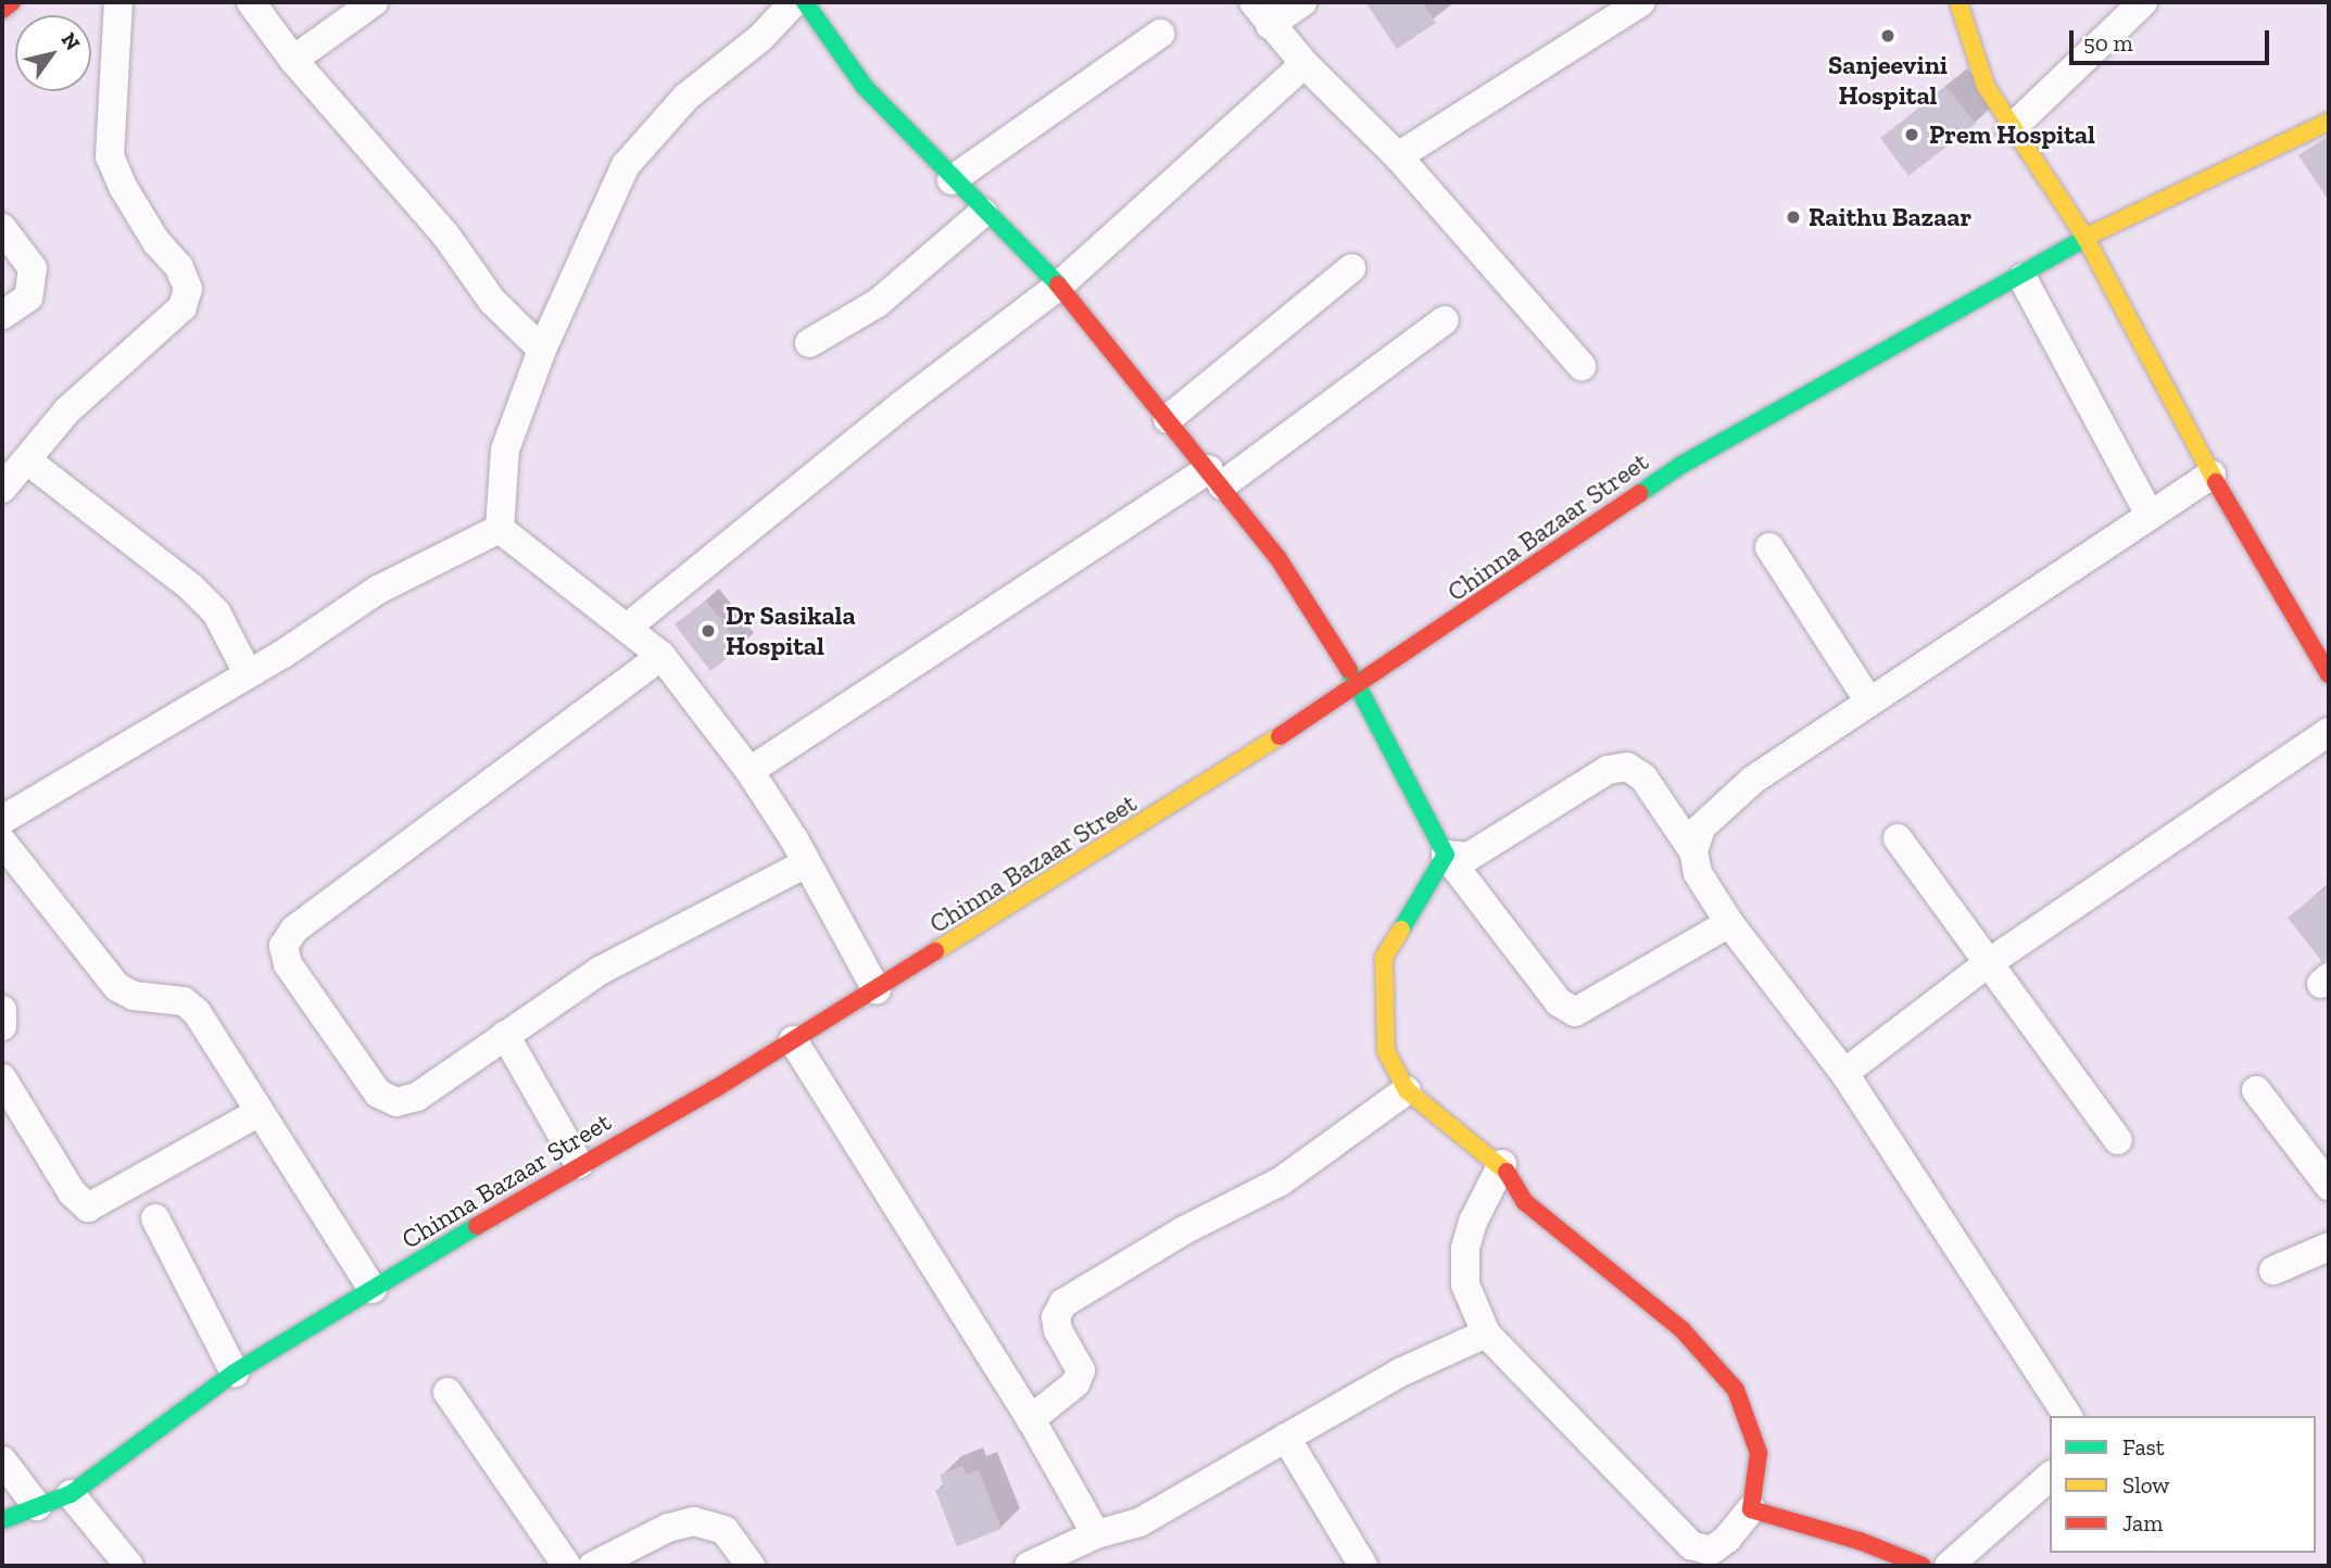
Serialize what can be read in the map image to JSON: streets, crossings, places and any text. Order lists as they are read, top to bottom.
{
  "streets": {
    "street": ["Chinna Bazaar Street"]
  },
  "places": [
    "Sanjeevini Hospital",
    "Prem Hospital",
    "Raithu Bazaar",
    "Dr Sasikala Hospital"
  ],
  "legend": ["Fast", "Slow", "Jam"],
  "scale_bar": "50 m",
  "north": "top right"
}
